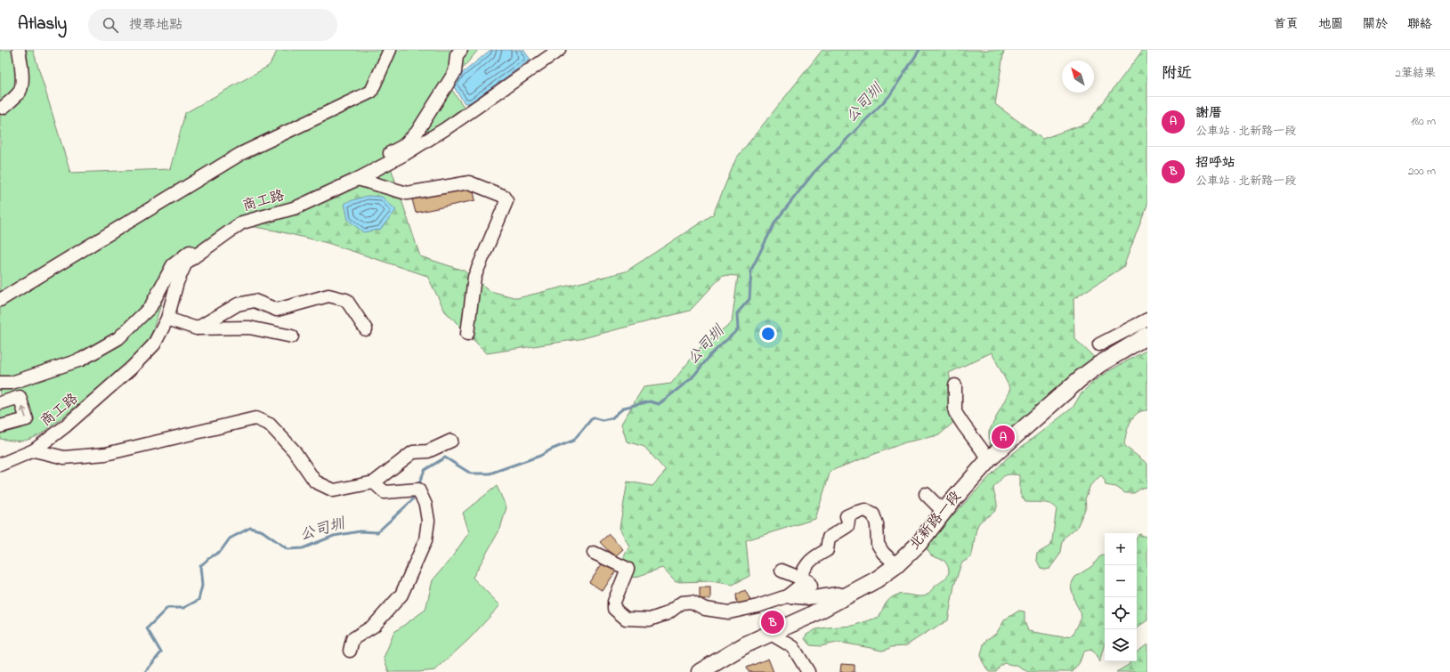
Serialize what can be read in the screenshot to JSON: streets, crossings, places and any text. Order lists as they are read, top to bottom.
{
  "streets": {
    "main road": ["北新路一段"],
    "street": ["商工路"]
  },
  "water": ["公司圳"],
  "north": "top left",
  "page": {
    "header": "Atlasly",
    "search": "搜尋地點",
    "nav": [
      "首頁",
      "地圖",
      "關於",
      "聯絡"
    ],
    "heading": ["附近", "2筆結果"],
    "list": [
      {
        "mark": "A",
        "name": "謝厝",
        "note": "公車站 · 北新路一段",
        "value": "180 m"
      },
      {
        "mark": "B",
        "name": "招呼站",
        "note": "公車站 · 北新路一段",
        "value": "200 m"
      }
    ],
    "pins": ["A", "B"],
    "map_buttons": ["+", "−"]
  }
}
